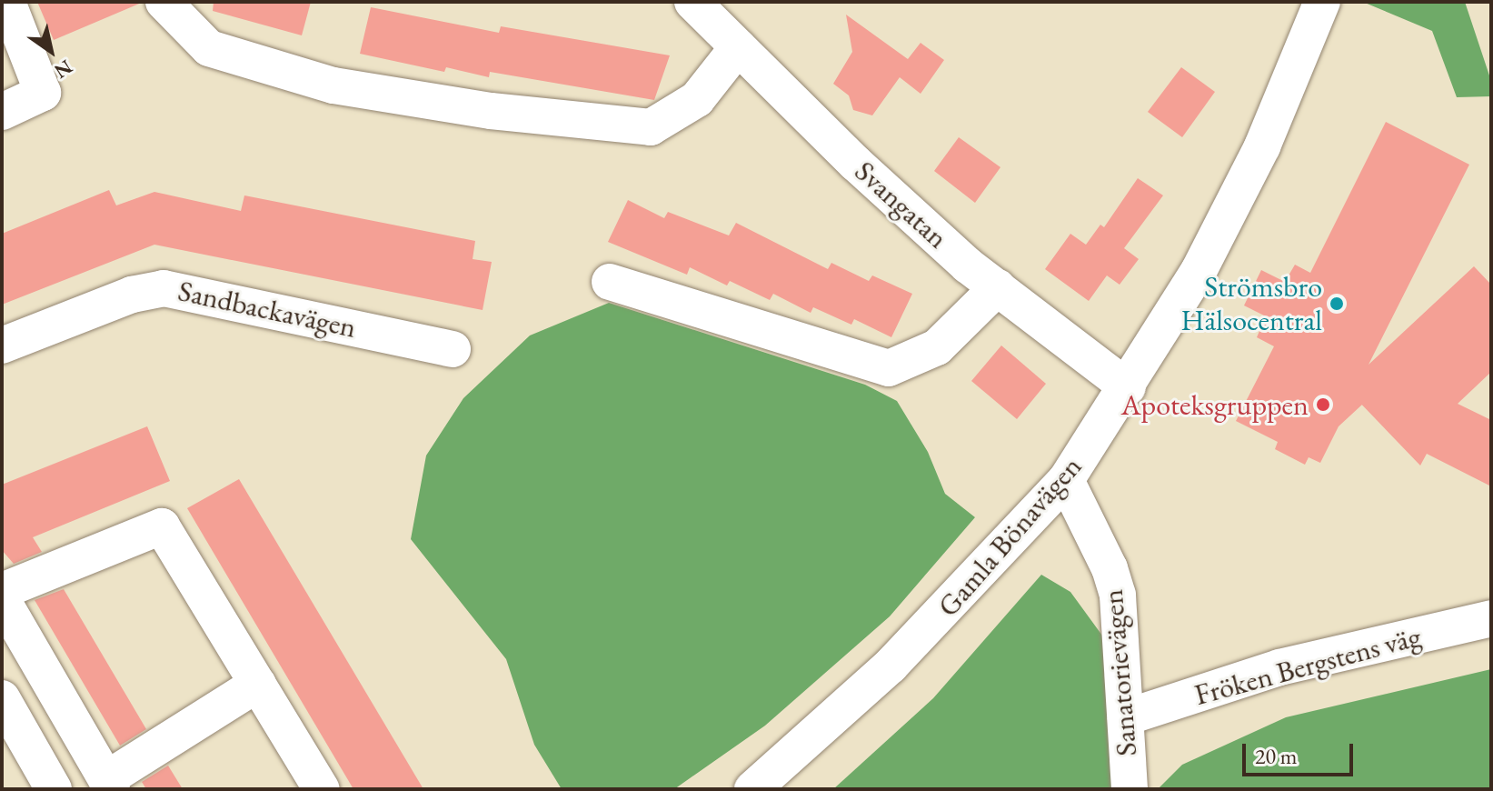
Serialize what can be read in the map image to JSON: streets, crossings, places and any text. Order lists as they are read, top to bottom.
{
  "streets": {
    "street": [
      "Svangatan",
      "Sandbackavägen",
      "Gamla Bönavägen",
      "Fröken Bergstens väg",
      "Sanatorievägen"
    ]
  },
  "crossings": [
    ["Svangatan", "Gamla Bönavägen"],
    ["Gamla Bönavägen", "Sanatorievägen"],
    ["Fröken Bergstens väg", "Sanatorievägen"]
  ],
  "places": ["Strömsbro Hälsocentral", "Apoteksgruppen"],
  "scale_bar": "20 m",
  "north": "bottom right"
}
